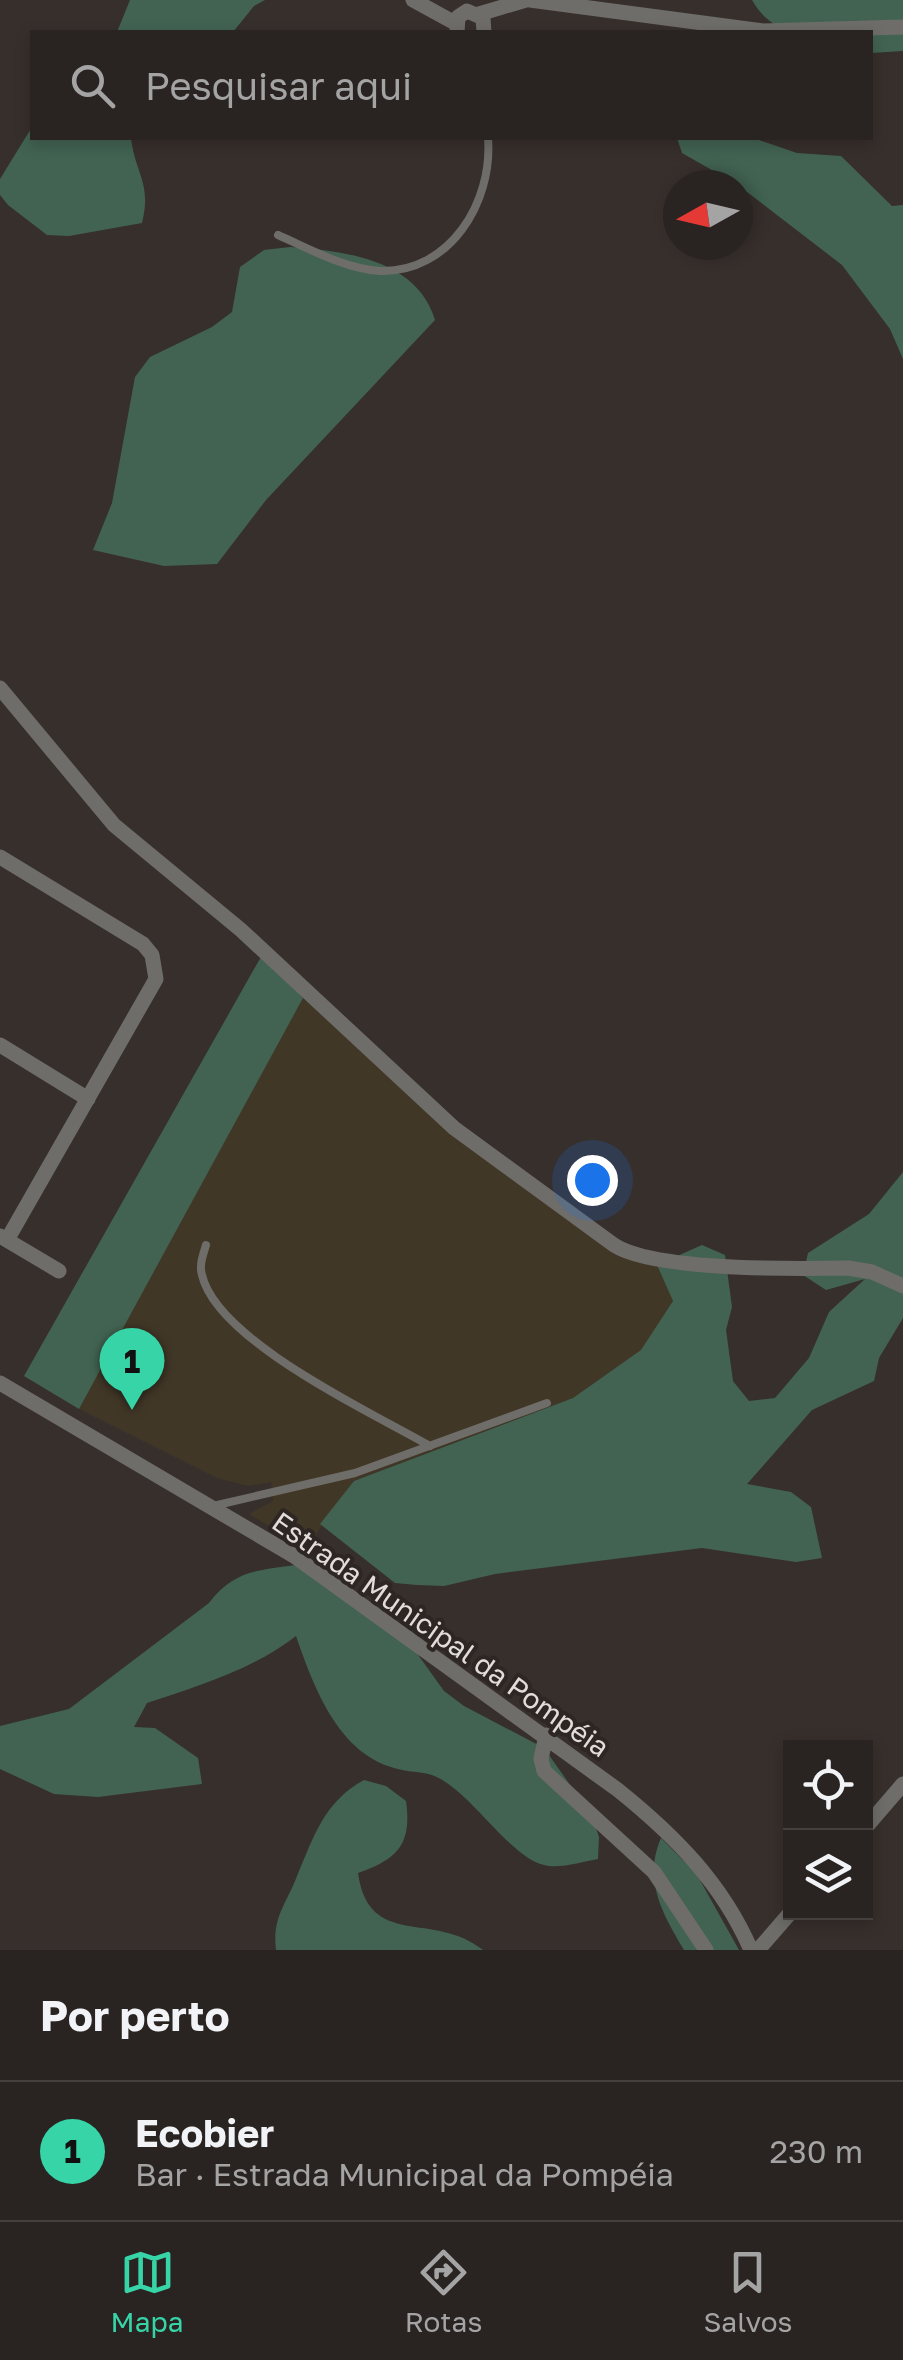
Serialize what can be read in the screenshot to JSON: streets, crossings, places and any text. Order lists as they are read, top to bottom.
{
  "streets": {
    "street": ["Estrada Municipal da Pompéia"]
  },
  "north": "left",
  "page": {
    "search": "Pesquisar aqui",
    "pins": "1",
    "heading": "Por perto",
    "list": [
      {
        "mark": "1",
        "name": "Ecobier",
        "note": "Bar · Estrada Municipal da Pompéia",
        "value": "230 m"
      }
    ],
    "nav": ["Mapa", "Rotas", "Salvos"]
  }
}
